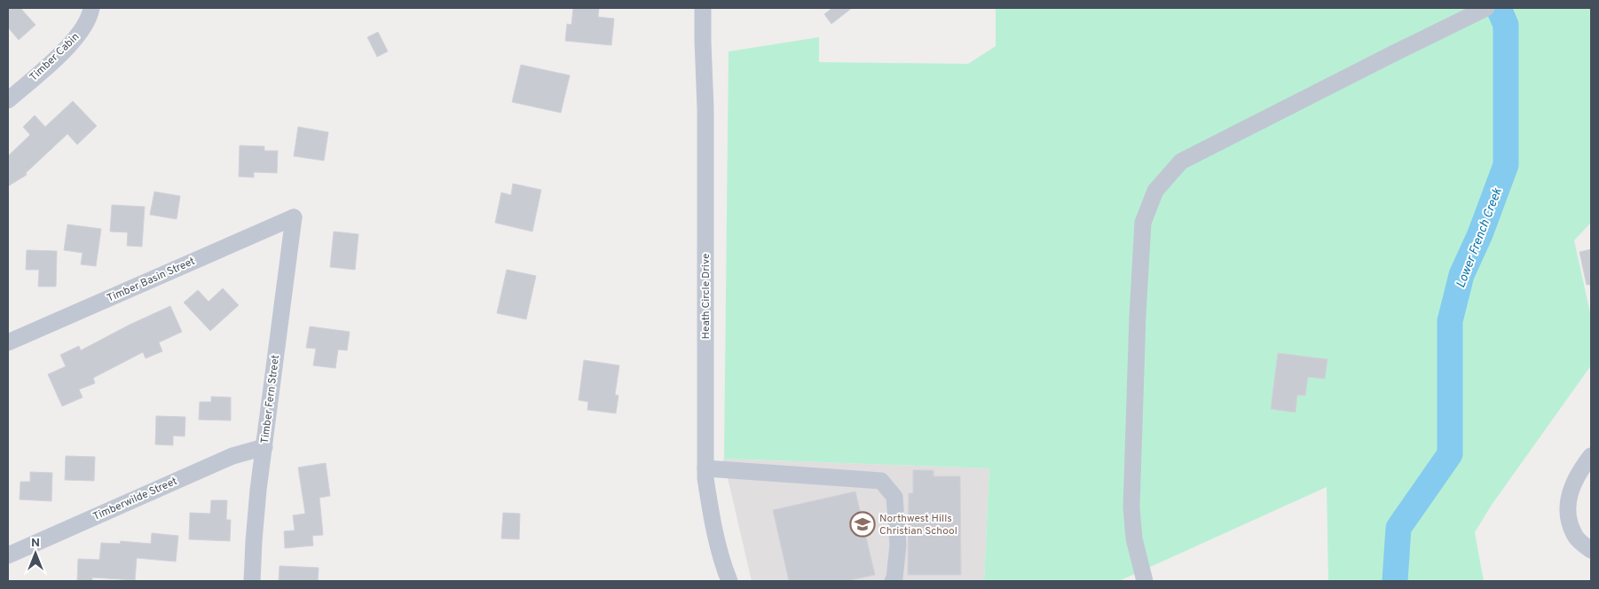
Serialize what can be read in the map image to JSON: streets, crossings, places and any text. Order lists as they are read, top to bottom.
{
  "streets": {
    "street": [
      "Timber Cabin",
      "Timber Basin Street",
      "Heath Circle Drive",
      "Timber Fern Street",
      "Timberwilde Street"
    ]
  },
  "crossings": [
    ["Timber Basin Street", "Timber Fern Street"],
    ["Timber Fern Street", "Timberwilde Street"]
  ],
  "water": ["Lower French Creek"],
  "places": {
    "school or university": ["Northwest Hills Christian School"]
  },
  "north": "top"
}
